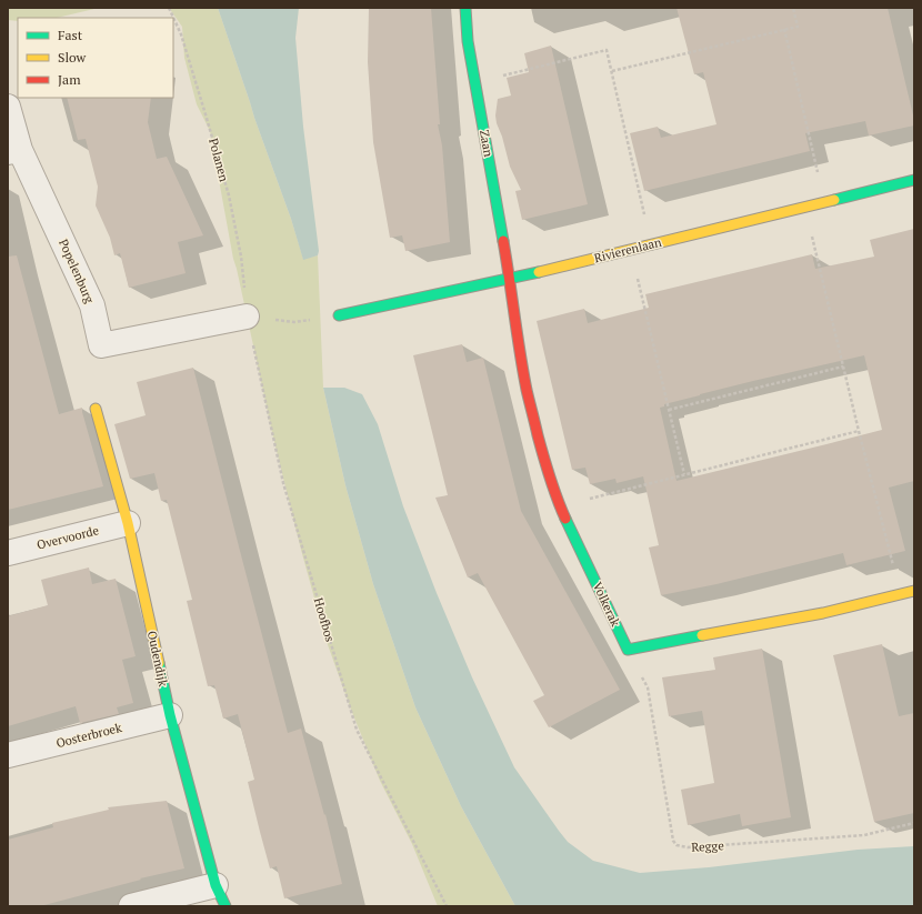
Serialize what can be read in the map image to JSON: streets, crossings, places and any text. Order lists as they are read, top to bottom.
{
  "streets": {
    "street": [
      "Zaan",
      "Rivierenlaan",
      "Popelenburg",
      "Overvoorde",
      "Volkerak",
      "Oudendijk",
      "Oosterbroek"
    ],
    "path": ["Polanen", "Hoofbos", "Regge"]
  },
  "crossings": [
    ["Zaan", "Rivierenlaan"],
    ["Zaan", "Volkerak"],
    ["Polanen", "Popelenburg"],
    ["Polanen", "Hoofbos"],
    ["Rivierenlaan", "Volkerak"],
    ["Popelenburg", "Hoofbos"],
    ["Overvoorde", "Oudendijk"],
    ["Volkerak", "Regge"],
    ["Oudendijk", "Oosterbroek"]
  ],
  "legend": ["Fast", "Slow", "Jam"]
}
